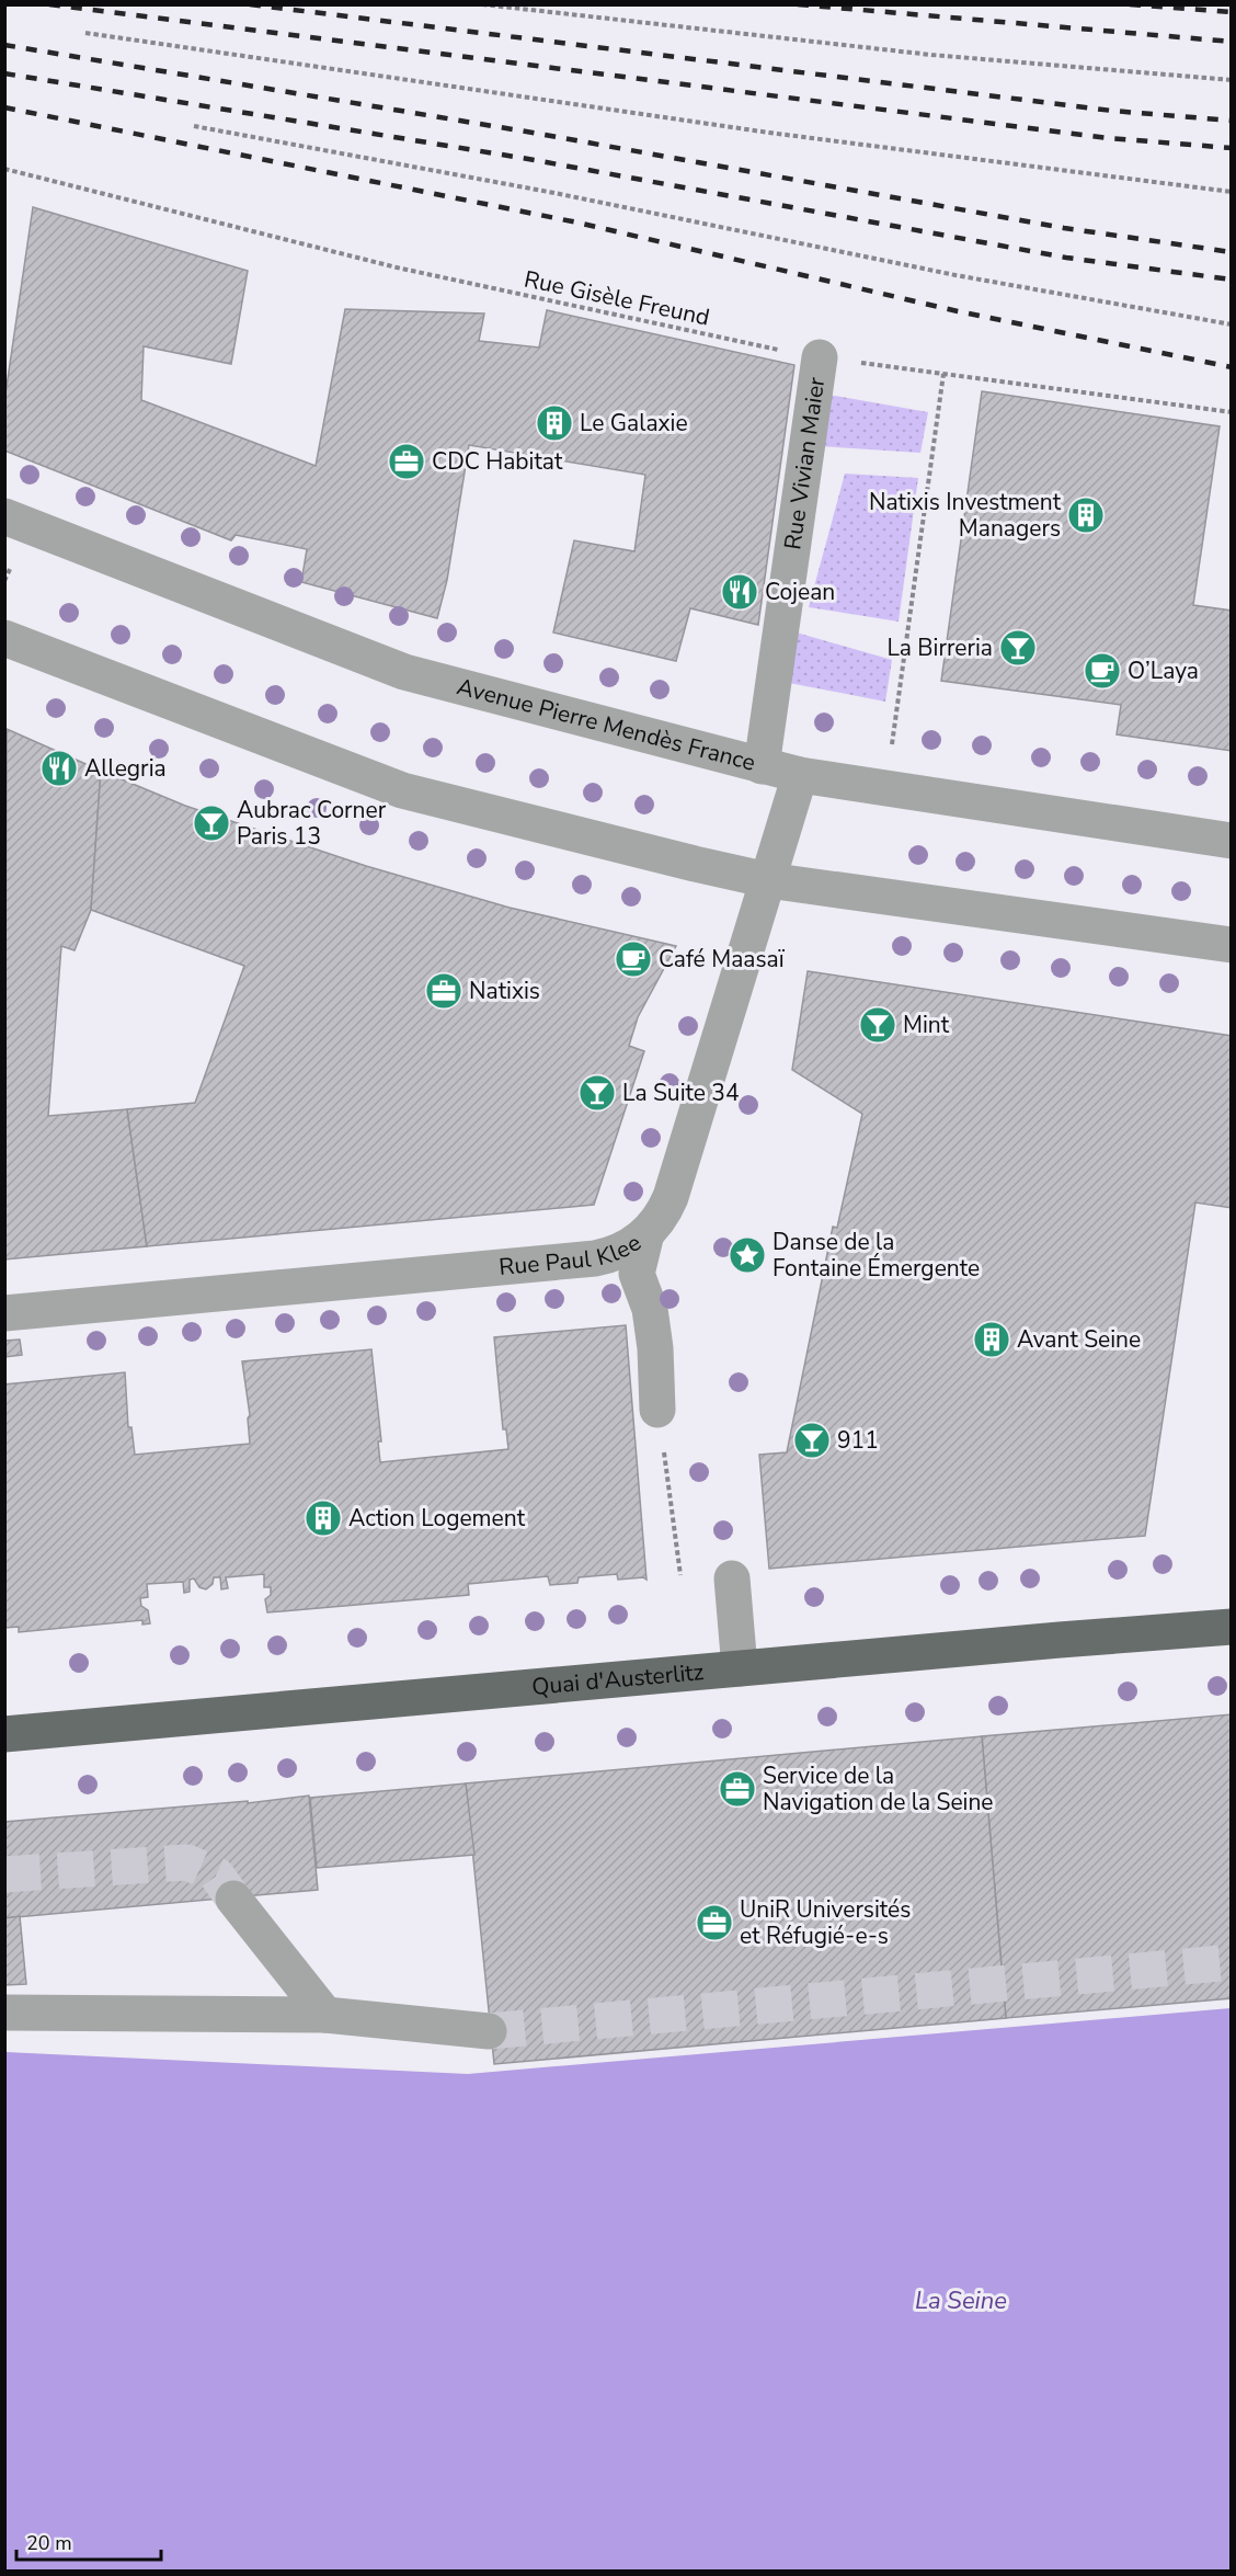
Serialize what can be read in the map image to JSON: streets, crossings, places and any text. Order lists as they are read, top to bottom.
{
  "streets": {
    "main road": ["Quai d'Austerlitz"],
    "street": ["Rue Vivian Maier", "Avenue Pierre Mendès France", "Rue Paul Klee"],
    "path": ["Rue Gisèle Freund"]
  },
  "crossings": [
    ["Rue Gisèle Freund", "Rue Vivian Maier"],
    ["Rue Vivian Maier", "Avenue Pierre Mendès France"],
    ["Avenue Pierre Mendès France", "Rue Paul Klee"]
  ],
  "water": ["La Seine"],
  "places": {
    "building": [
      "Le Galaxie",
      "Natixis Investment Managers",
      "Avant Seine",
      "Action Logement"
    ],
    "office": [
      "CDC Habitat",
      "Natixis",
      "Service de la Navigation de la Seine",
      "UniR Universités et Réfugié-e-s"
    ],
    "restaurant": ["Cojean", "Allegria"],
    "bar": [
      "La Birreria",
      "Aubrac Corner Paris 13",
      "Mint",
      "La Suite 34",
      "911"
    ],
    "cafe": ["O’Laya", "Café Maasaï"],
    "place": ["Danse de la Fontaine Émergente"]
  },
  "scale_bar": "20 m"
}
